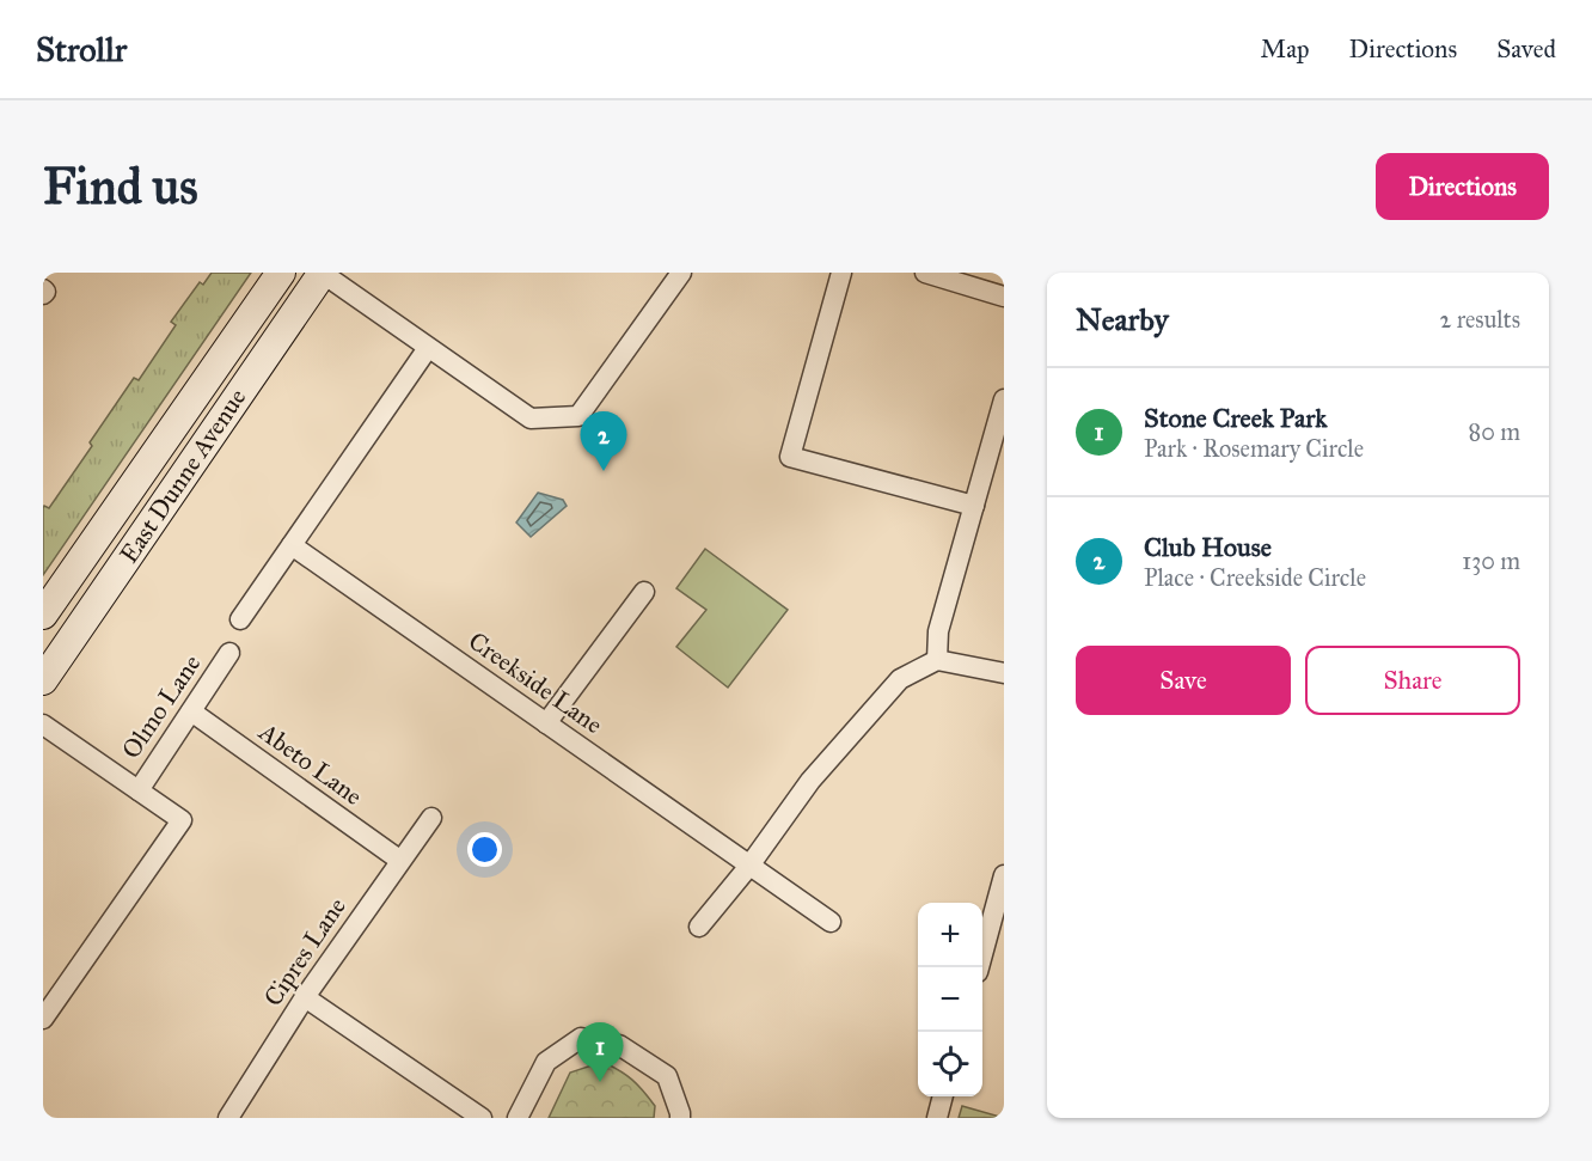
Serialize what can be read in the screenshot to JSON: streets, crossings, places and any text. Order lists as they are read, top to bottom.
{
  "streets": {
    "main road": ["East Dunne Avenue"],
    "street": [
      "Creekside Lane",
      "Olmo Lane",
      "Abeto Lane",
      "Cipres Lane"
    ]
  },
  "crossings": [
    ["Olmo Lane", "Abeto Lane"],
    ["Abeto Lane", "Cipres Lane"]
  ],
  "page": {
    "header": "Strollr",
    "nav": ["Map", "Directions", "Saved"],
    "buttons": [
      "Directions",
      ["Save", "Share"]
    ],
    "title": "Find us",
    "heading": ["Nearby", "2 results"],
    "list": [
      {
        "mark": "1",
        "name": "Stone Creek Park",
        "note": "Park · Rosemary Circle",
        "value": "80 m"
      },
      {
        "mark": "2",
        "name": "Club House",
        "note": "Place · Creekside Circle",
        "value": "130 m"
      }
    ],
    "pins": ["2", "1"],
    "map_buttons": ["+", "−"]
  }
}
